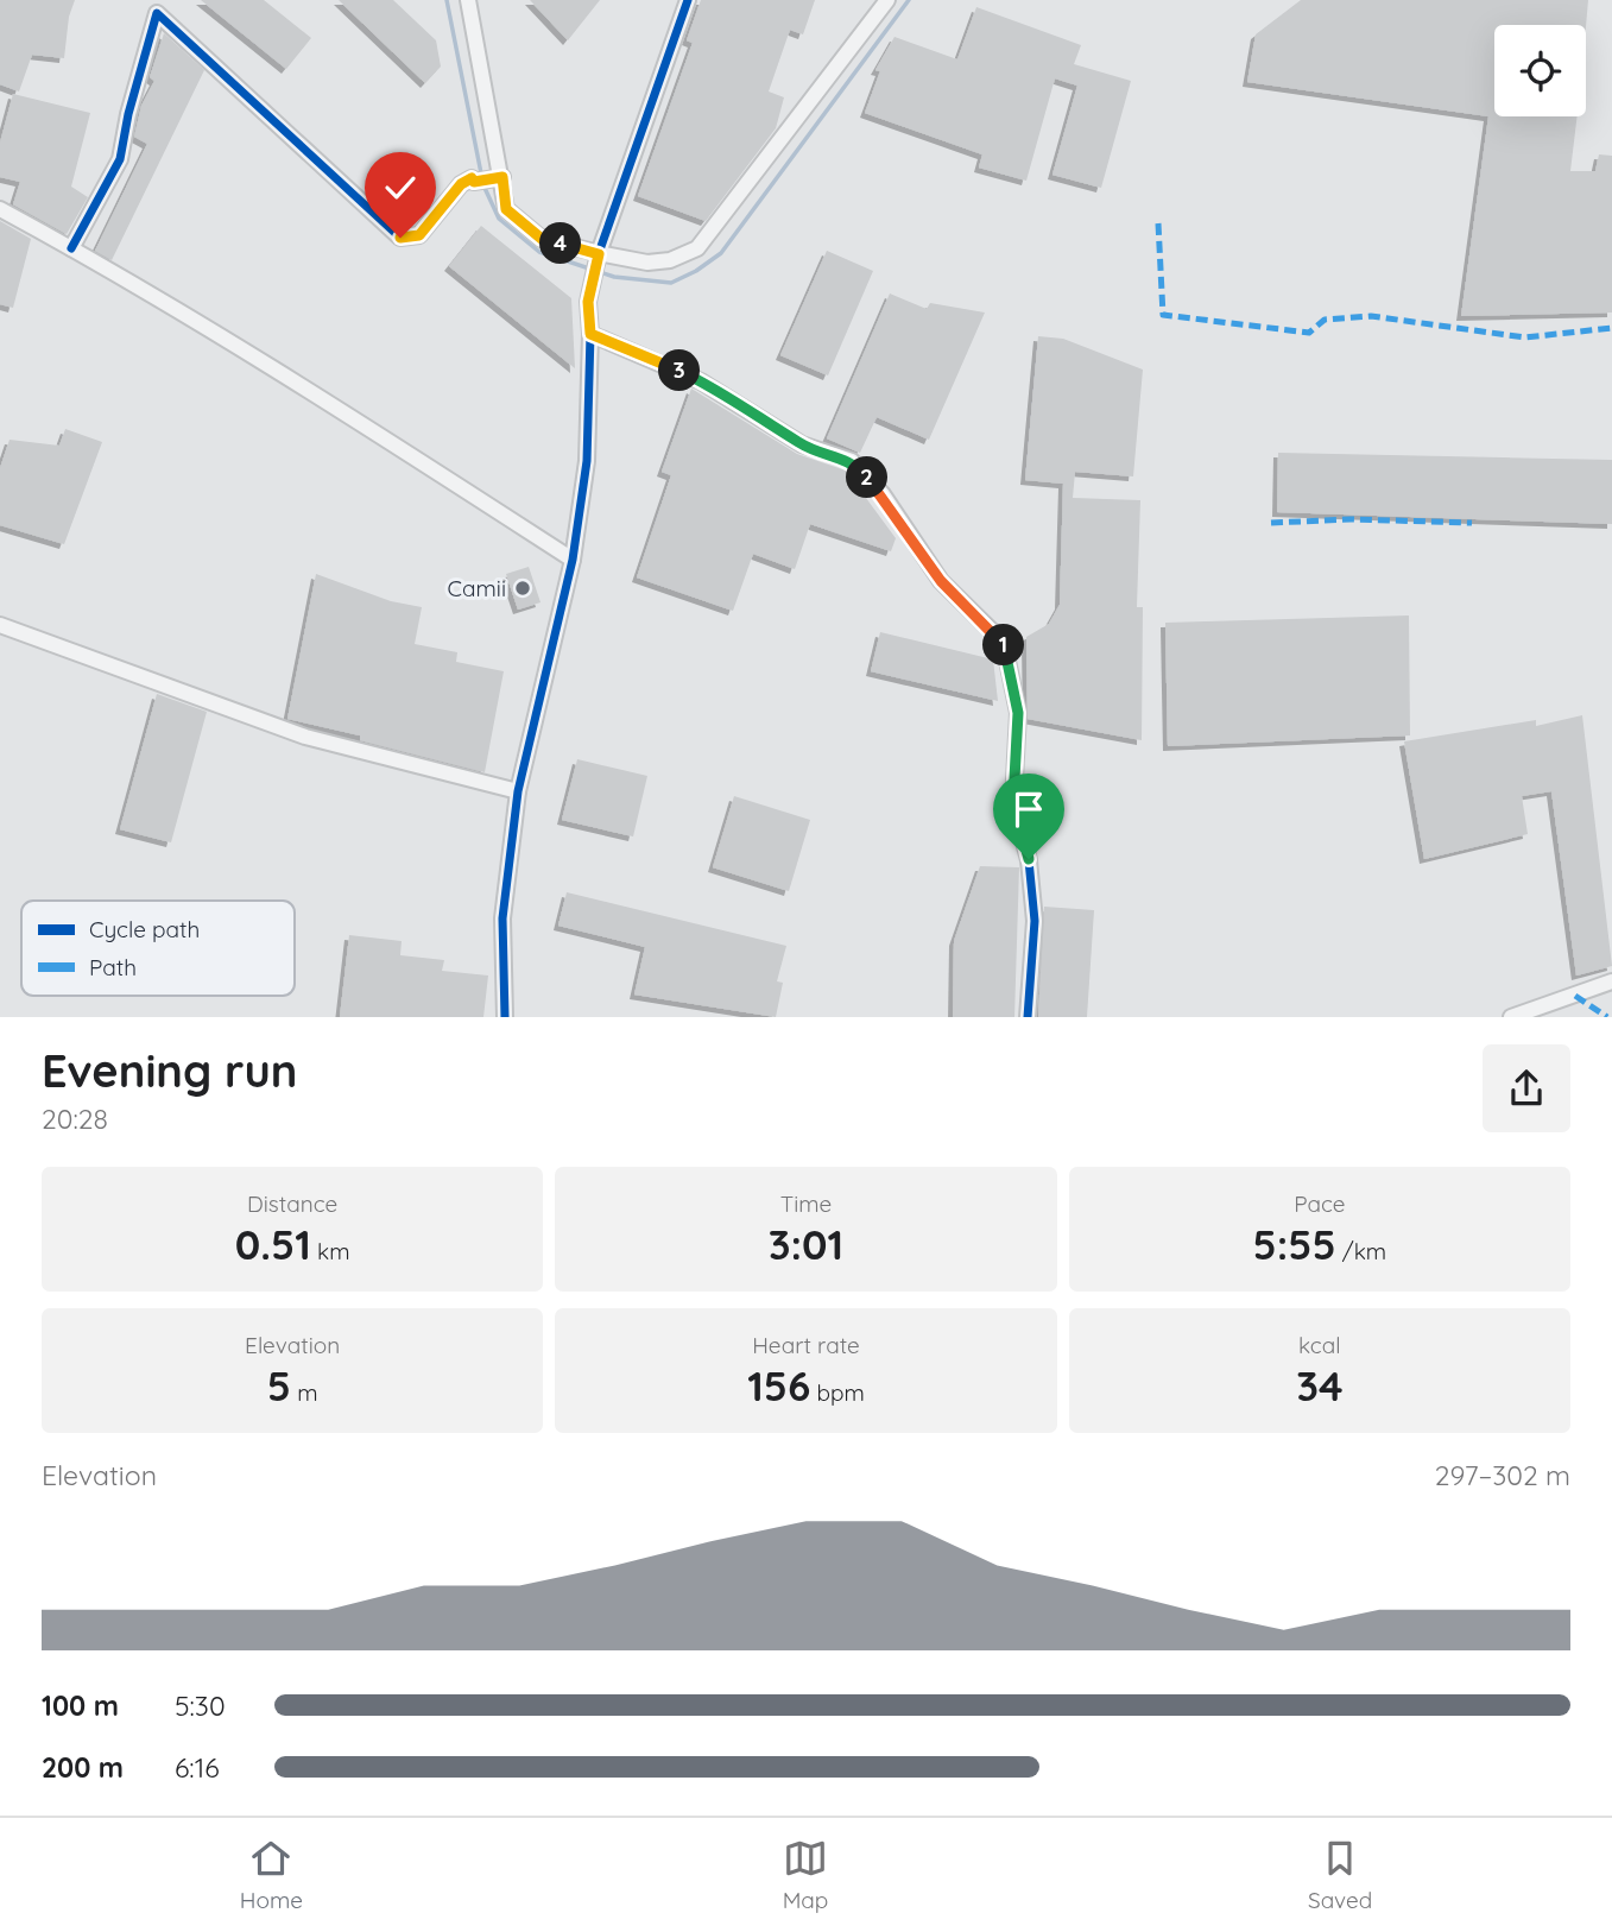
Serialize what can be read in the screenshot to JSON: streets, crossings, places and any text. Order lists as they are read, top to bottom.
{
  "places": ["Camii"],
  "legend": ["Cycle path", "Path"],
  "page": {
    "pins": [
      "4",
      "3",
      "2",
      "1"
    ],
    "heading": ["Evening run", "20:28"],
    "stats": [
      ["Distance", "0.51 km"],
      ["Time", "3:01"],
      ["Pace", "5:55 /km"],
      ["Elevation", "5 m"],
      ["Heart rate", "156 bpm"],
      ["kcal", "34"]
    ],
    "chart": ["Elevation", "297–302 m"],
    "list": [
      {
        "name": "100 m",
        "note": "5:30"
      },
      {
        "name": "200 m",
        "note": "6:16"
      }
    ],
    "tabs": ["Home", "Map", "Saved"]
  }
}
